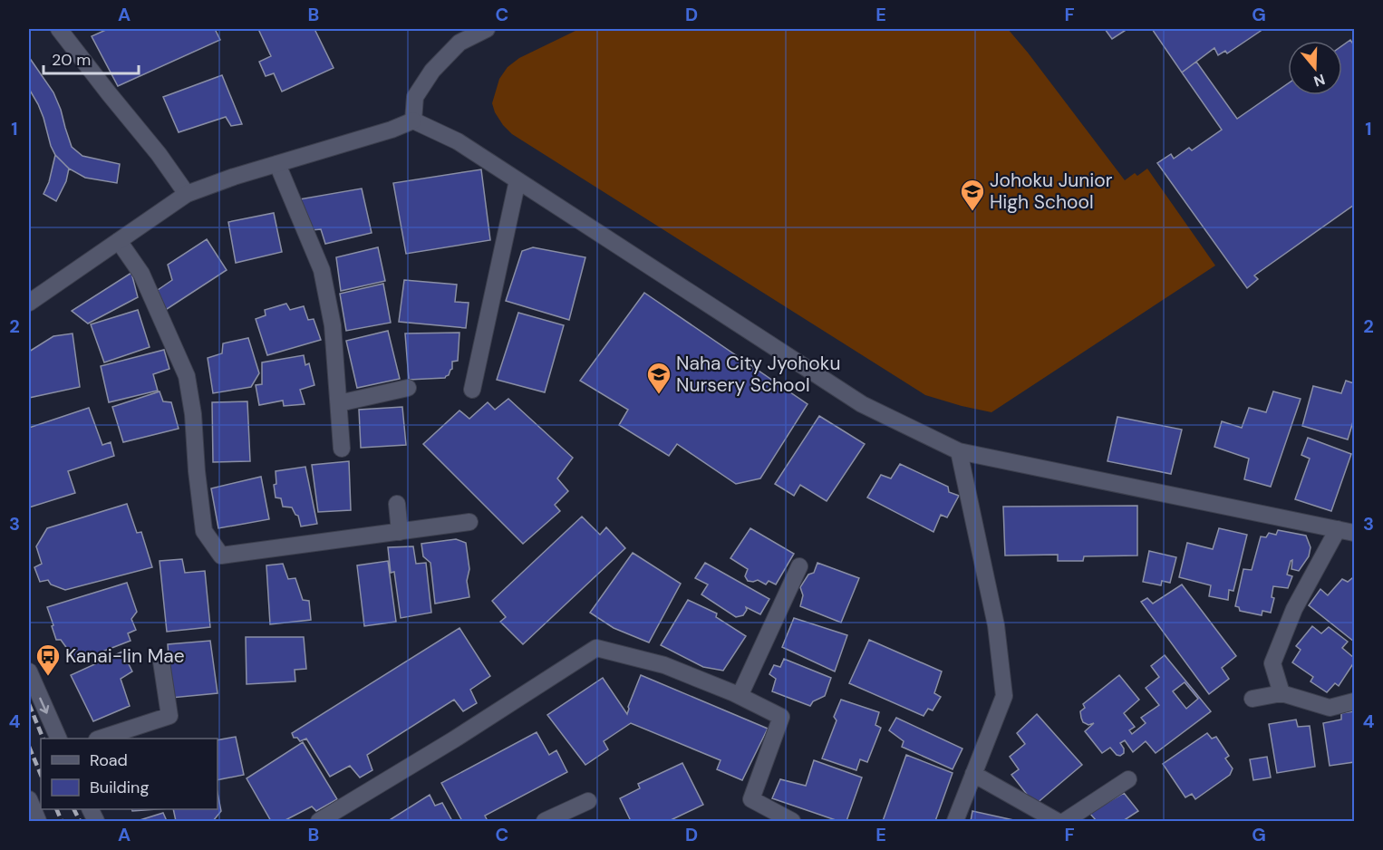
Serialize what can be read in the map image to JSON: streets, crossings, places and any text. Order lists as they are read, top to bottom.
{
  "places": {
    "school or university": ["Johoku Junior High School", "Naha City Jyohoku Nursery School"],
    "bus stop": ["Kanai-Iin Mae"]
  },
  "legend": ["Road", "Building"],
  "scale_bar": "20 m",
  "north": "bottom",
  "grid": {
    "columns": [
      "A",
      "B",
      "C",
      "D",
      "E",
      "F",
      "G"
    ],
    "rows": [
      "1",
      "2",
      "3",
      "4"
    ]
  }
}
